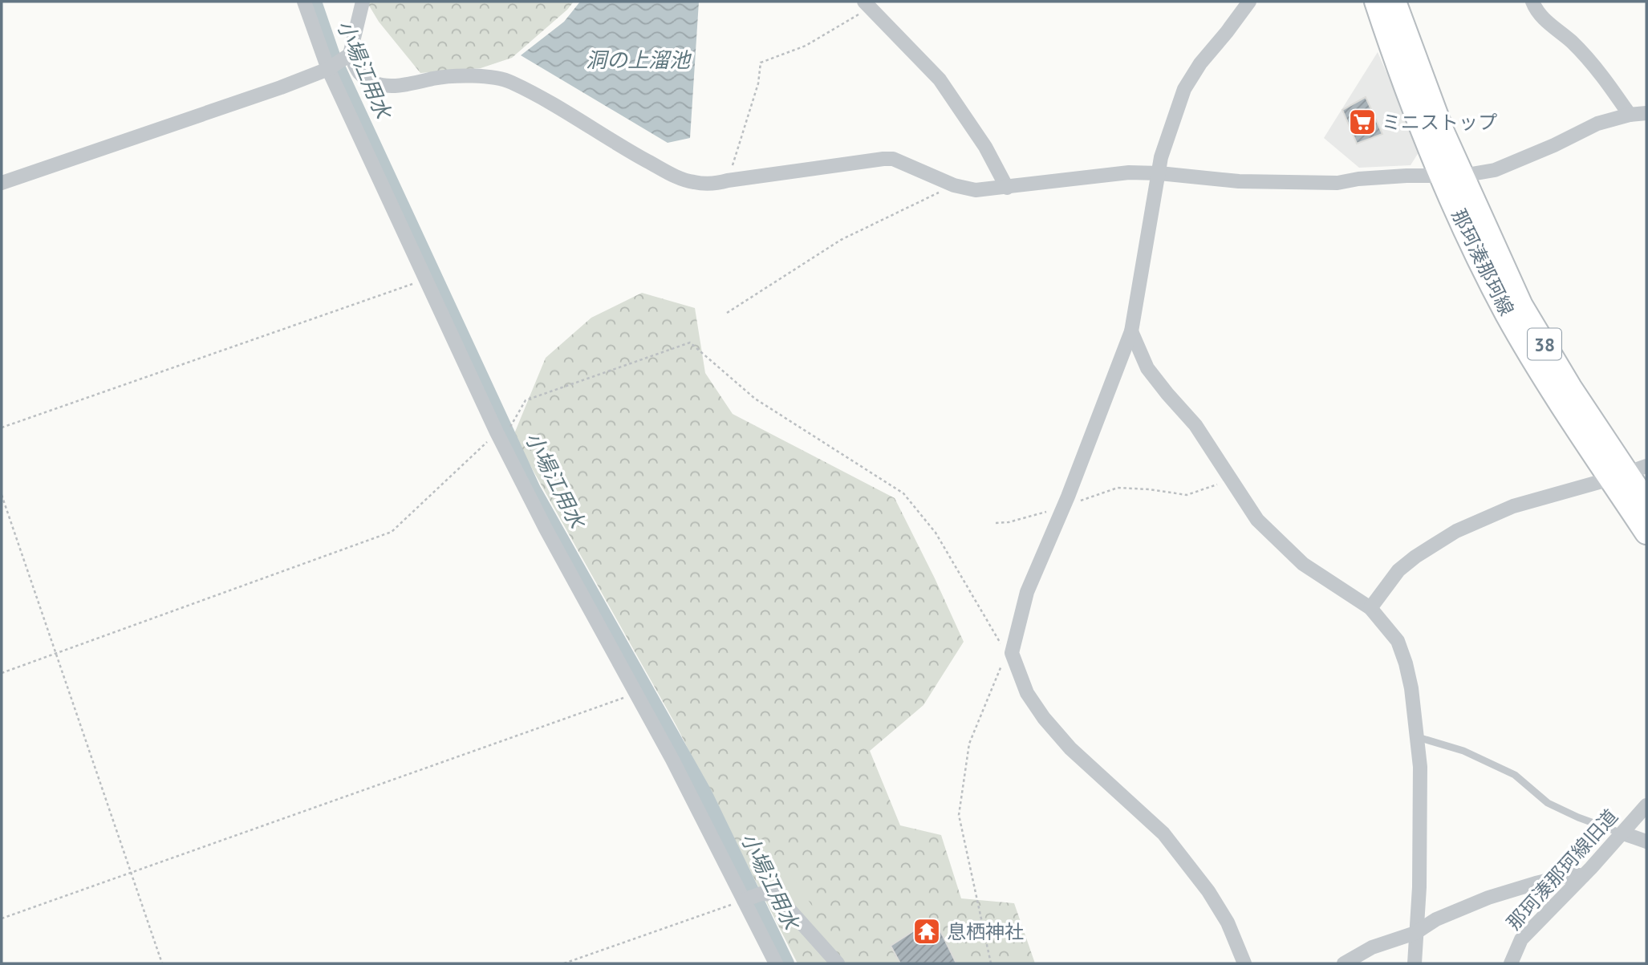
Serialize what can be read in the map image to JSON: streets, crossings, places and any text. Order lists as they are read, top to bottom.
{
  "streets": {
    "main road": ["那珂湊那珂線", "38"],
    "street": ["那珂湊那珂線旧道"]
  },
  "water": ["洞の上溜池", "小場江用水"],
  "places": {
    "supermarket": ["ミニストップ"],
    "temple": ["息栖神社"]
  }
}
